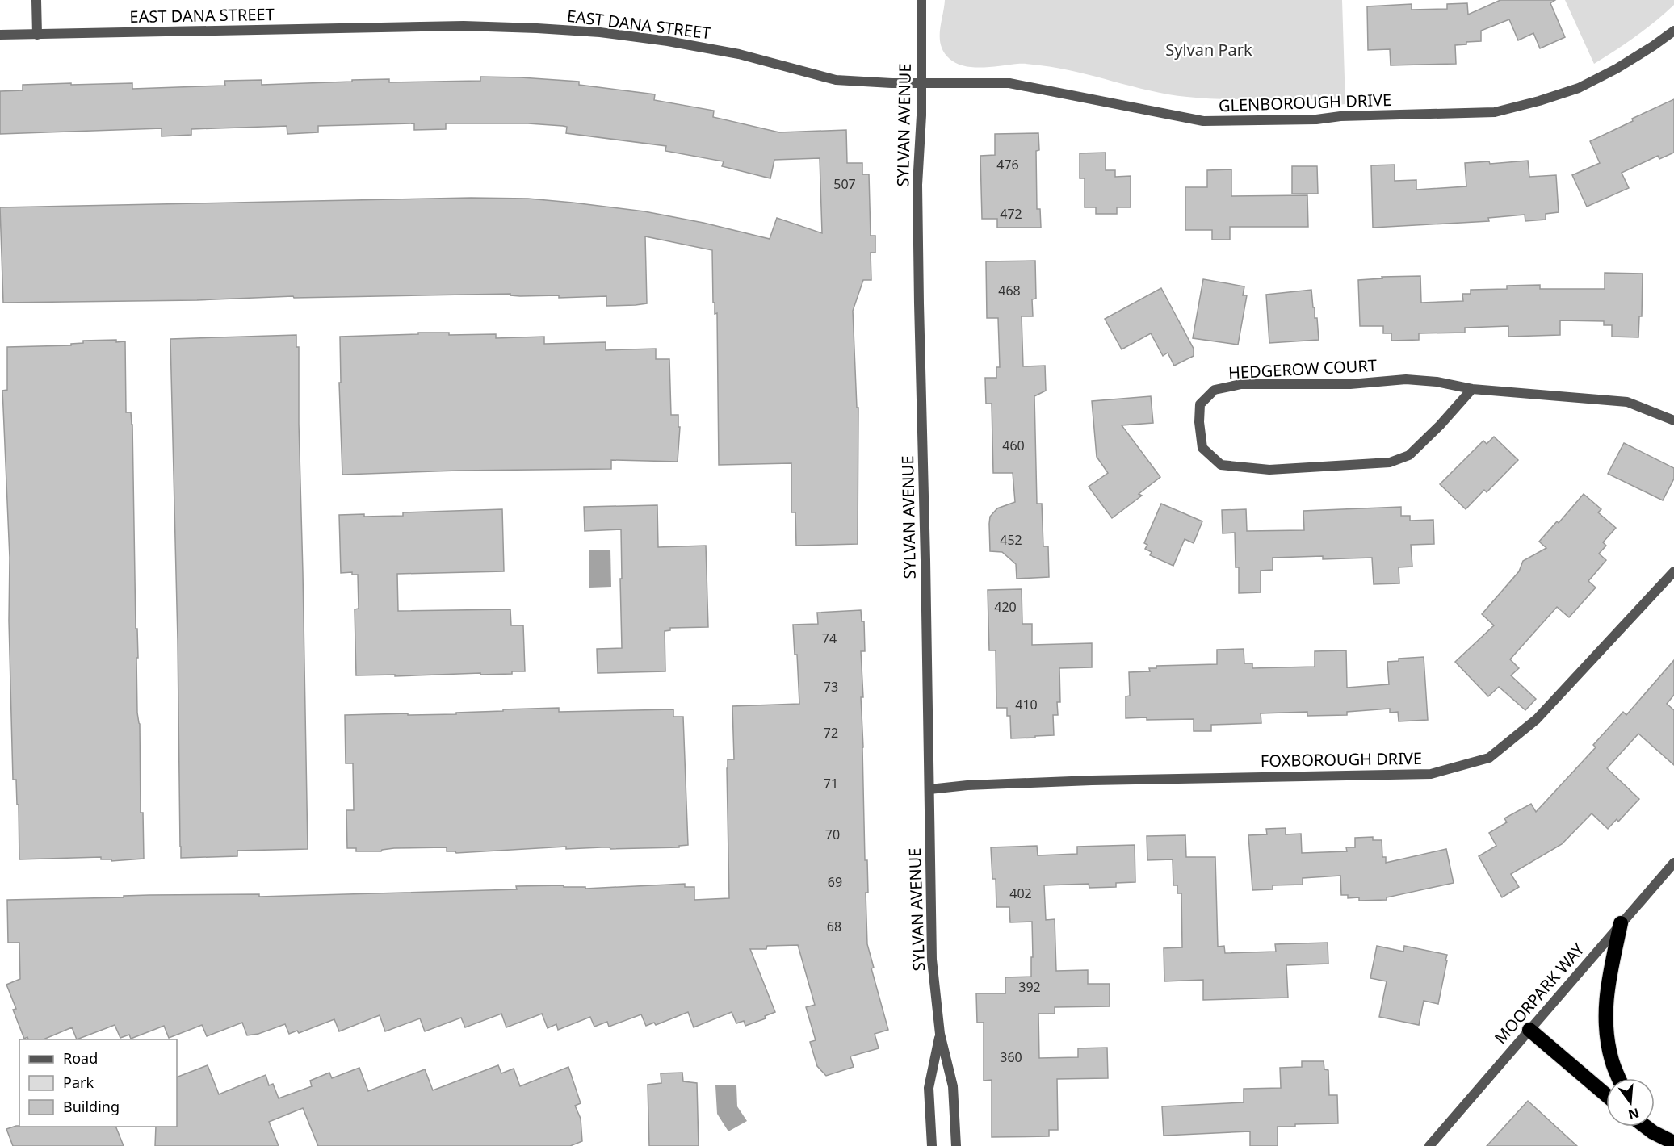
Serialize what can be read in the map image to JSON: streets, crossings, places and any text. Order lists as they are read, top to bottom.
{
  "streets": {
    "street": [
      "EAST DANA STREET",
      "GLENBOROUGH DRIVE",
      "SYLVAN AVENUE",
      "HEDGEROW COURT",
      "FOXBOROUGH DRIVE",
      "MOORPARK WAY"
    ]
  },
  "crossings": [
    ["EAST DANA STREET", "GLENBOROUGH DRIVE"],
    ["EAST DANA STREET", "SYLVAN AVENUE"],
    ["GLENBOROUGH DRIVE", "SYLVAN AVENUE"],
    ["SYLVAN AVENUE", "FOXBOROUGH DRIVE"]
  ],
  "parks": ["Sylvan Park"],
  "house_numbers": [
    "476",
    "507",
    "472",
    "468",
    "460",
    "452",
    "420",
    "74",
    "73",
    "410",
    "72",
    "71",
    "70",
    "69",
    "402",
    "68",
    "392",
    "360"
  ],
  "legend": ["Road", "Park", "Building"],
  "north": "bottom"
}
